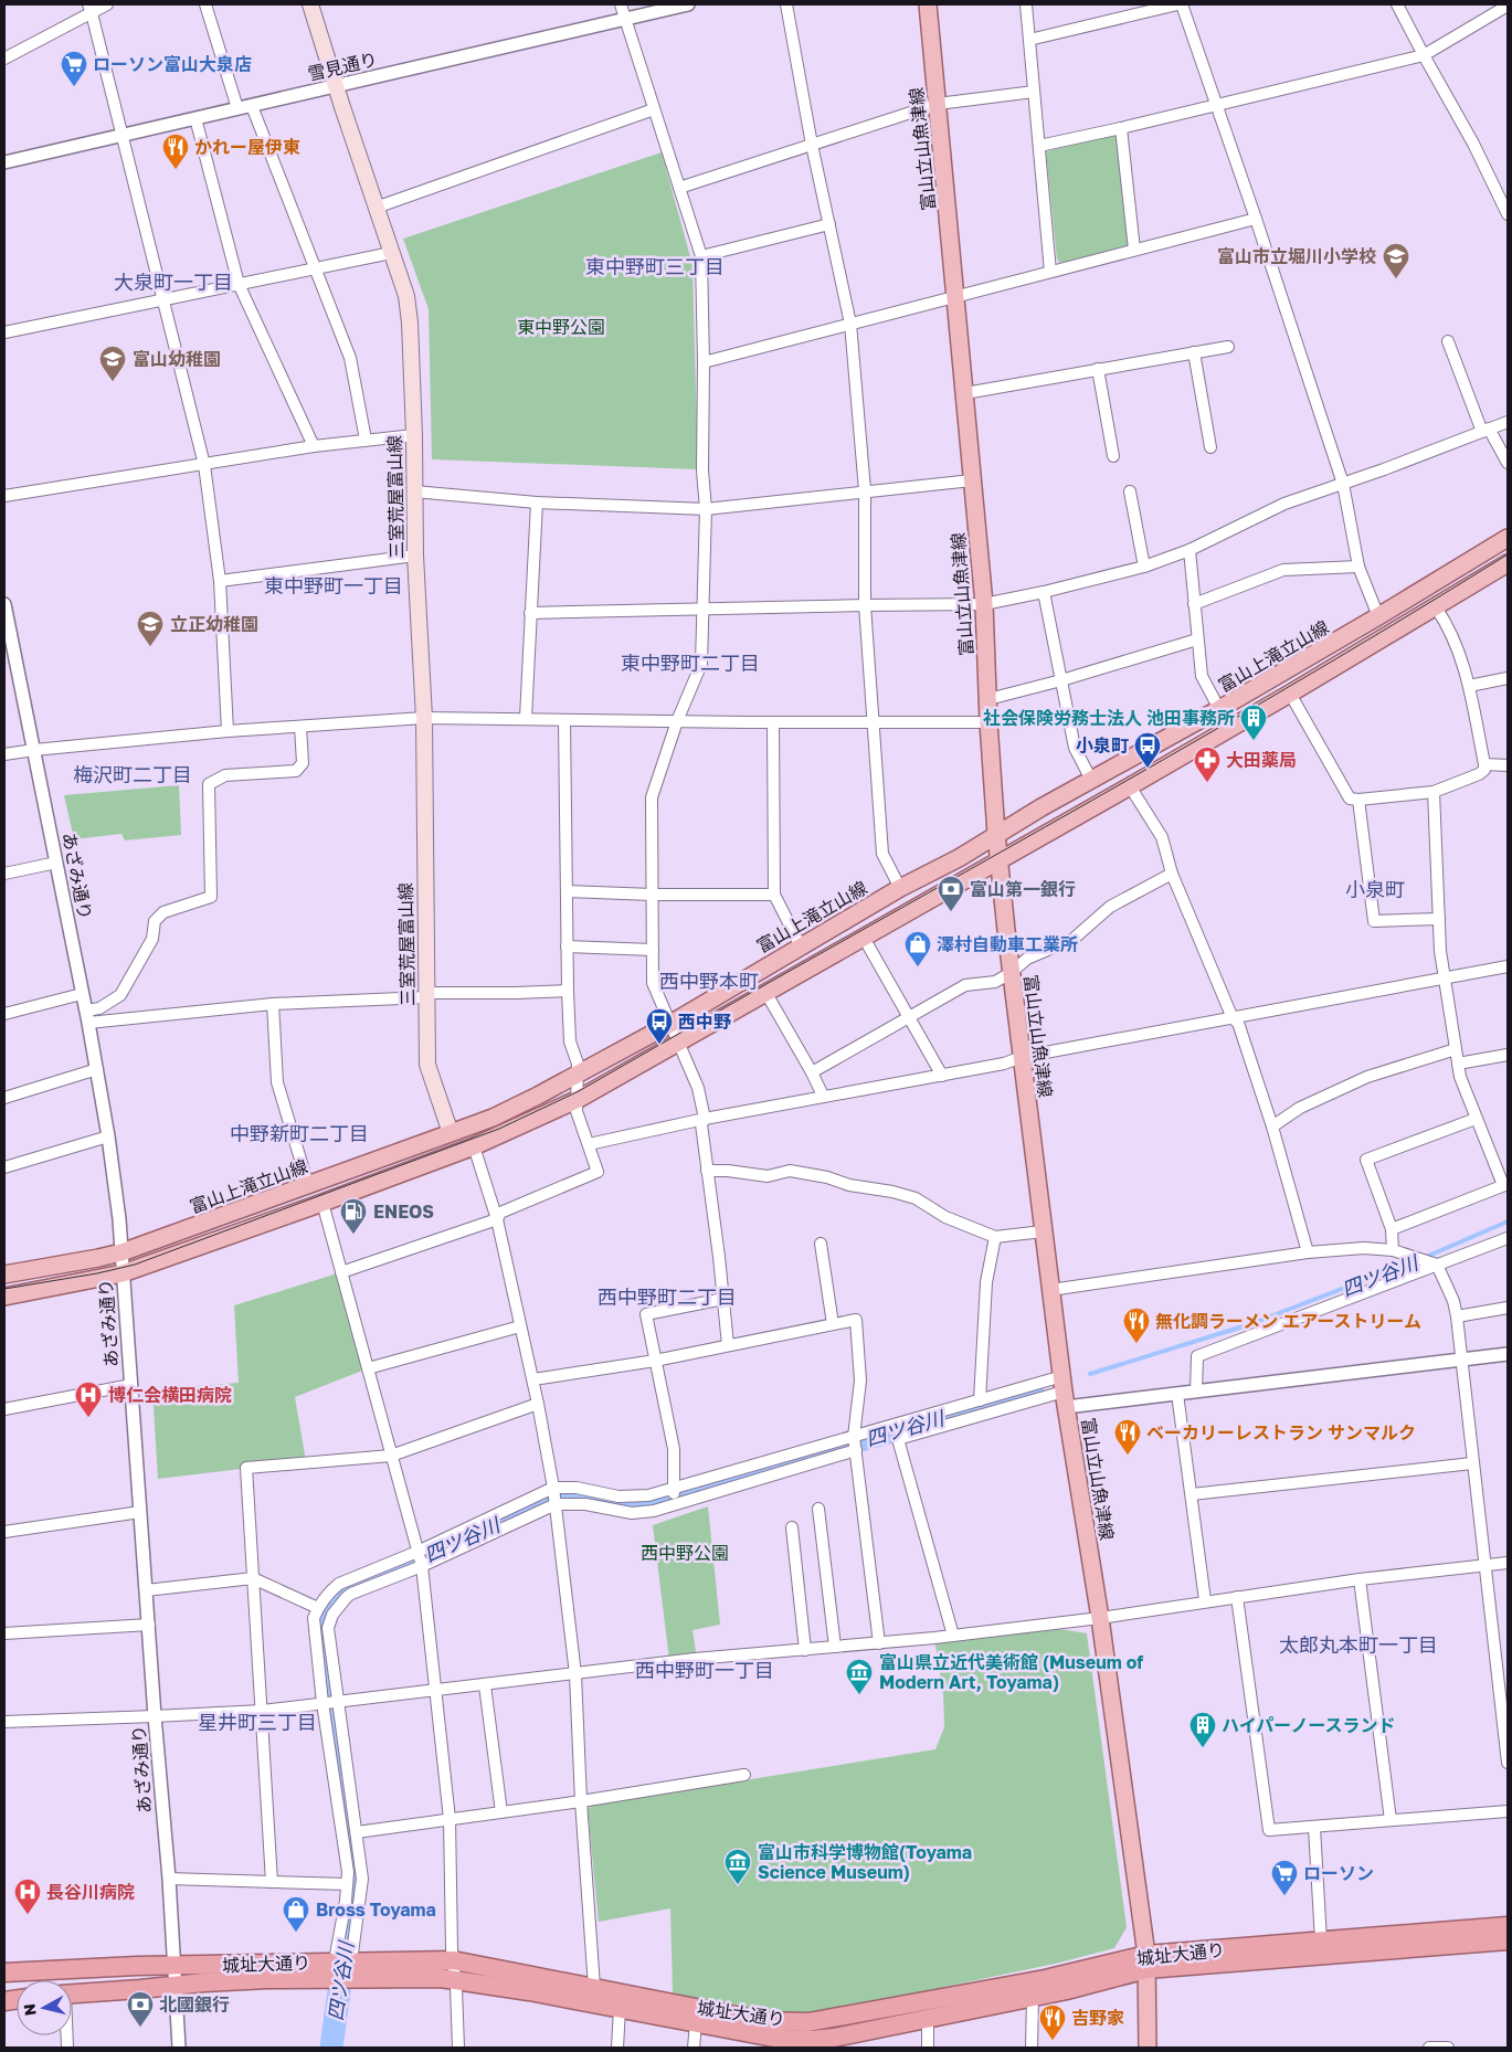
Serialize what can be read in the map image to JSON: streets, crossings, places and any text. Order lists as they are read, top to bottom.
{
  "streets": {
    "highway": ["城址大通り"],
    "main road": ["富山立山魚津線", "三室荒屋富山線", "富山上滝立山線"],
    "street": ["雪見通り", "あざみ通り"]
  },
  "crossings": [
    ["雪見通り", "三室荒屋富山線"],
    ["富山立山魚津線", "富山上滝立山線"],
    ["富山立山魚津線", "城址大通り"],
    ["三室荒屋富山線", "富山上滝立山線"],
    ["富山上滝立山線", "あざみ通り"],
    ["あざみ通り", "城址大通り"]
  ],
  "districts": [
    "東中野町三丁目",
    "大泉町一丁目",
    "東中野町一丁目",
    "東中野町二丁目",
    "梅沢町二丁目",
    "小泉町",
    "西中野本町",
    "中野新町二丁目",
    "西中野町二丁目",
    "太郎丸本町一丁目",
    "西中野町一丁目",
    "星井町三丁目"
  ],
  "water": ["四ツ谷川"],
  "parks": ["東中野公園", "西中野公園"],
  "places": {
    "supermarket": ["ローソン富山大泉店", "ローソン"],
    "restaurant": [
      "かれー屋伊東",
      "無化調ラーメン エアーストリーム",
      "ベーカリーレストラン サンマルク",
      "吉野家"
    ],
    "school or university": ["富山市立堀川小学校", "富山幼稚園", "立正幼稚園"],
    "building": ["社会保険労務士法人 池田事務所", "ハイパーノースランド"],
    "bus stop": ["小泉町", "西中野"],
    "pharmacy": ["大田薬局"],
    "bank": ["富山第一銀行", "北國銀行"],
    "shop": ["澤村自動車工業所", "Bross Toyama"],
    "fuel station": ["ENEOS"],
    "hospital": ["博仁会横田病院", "長谷川病院"],
    "museum": ["富山県立近代美術館 (Museum of Modern Art, Toyama)", "富山市科学博物館(Toyama Science Museum)"]
  },
  "north": "left"
}
